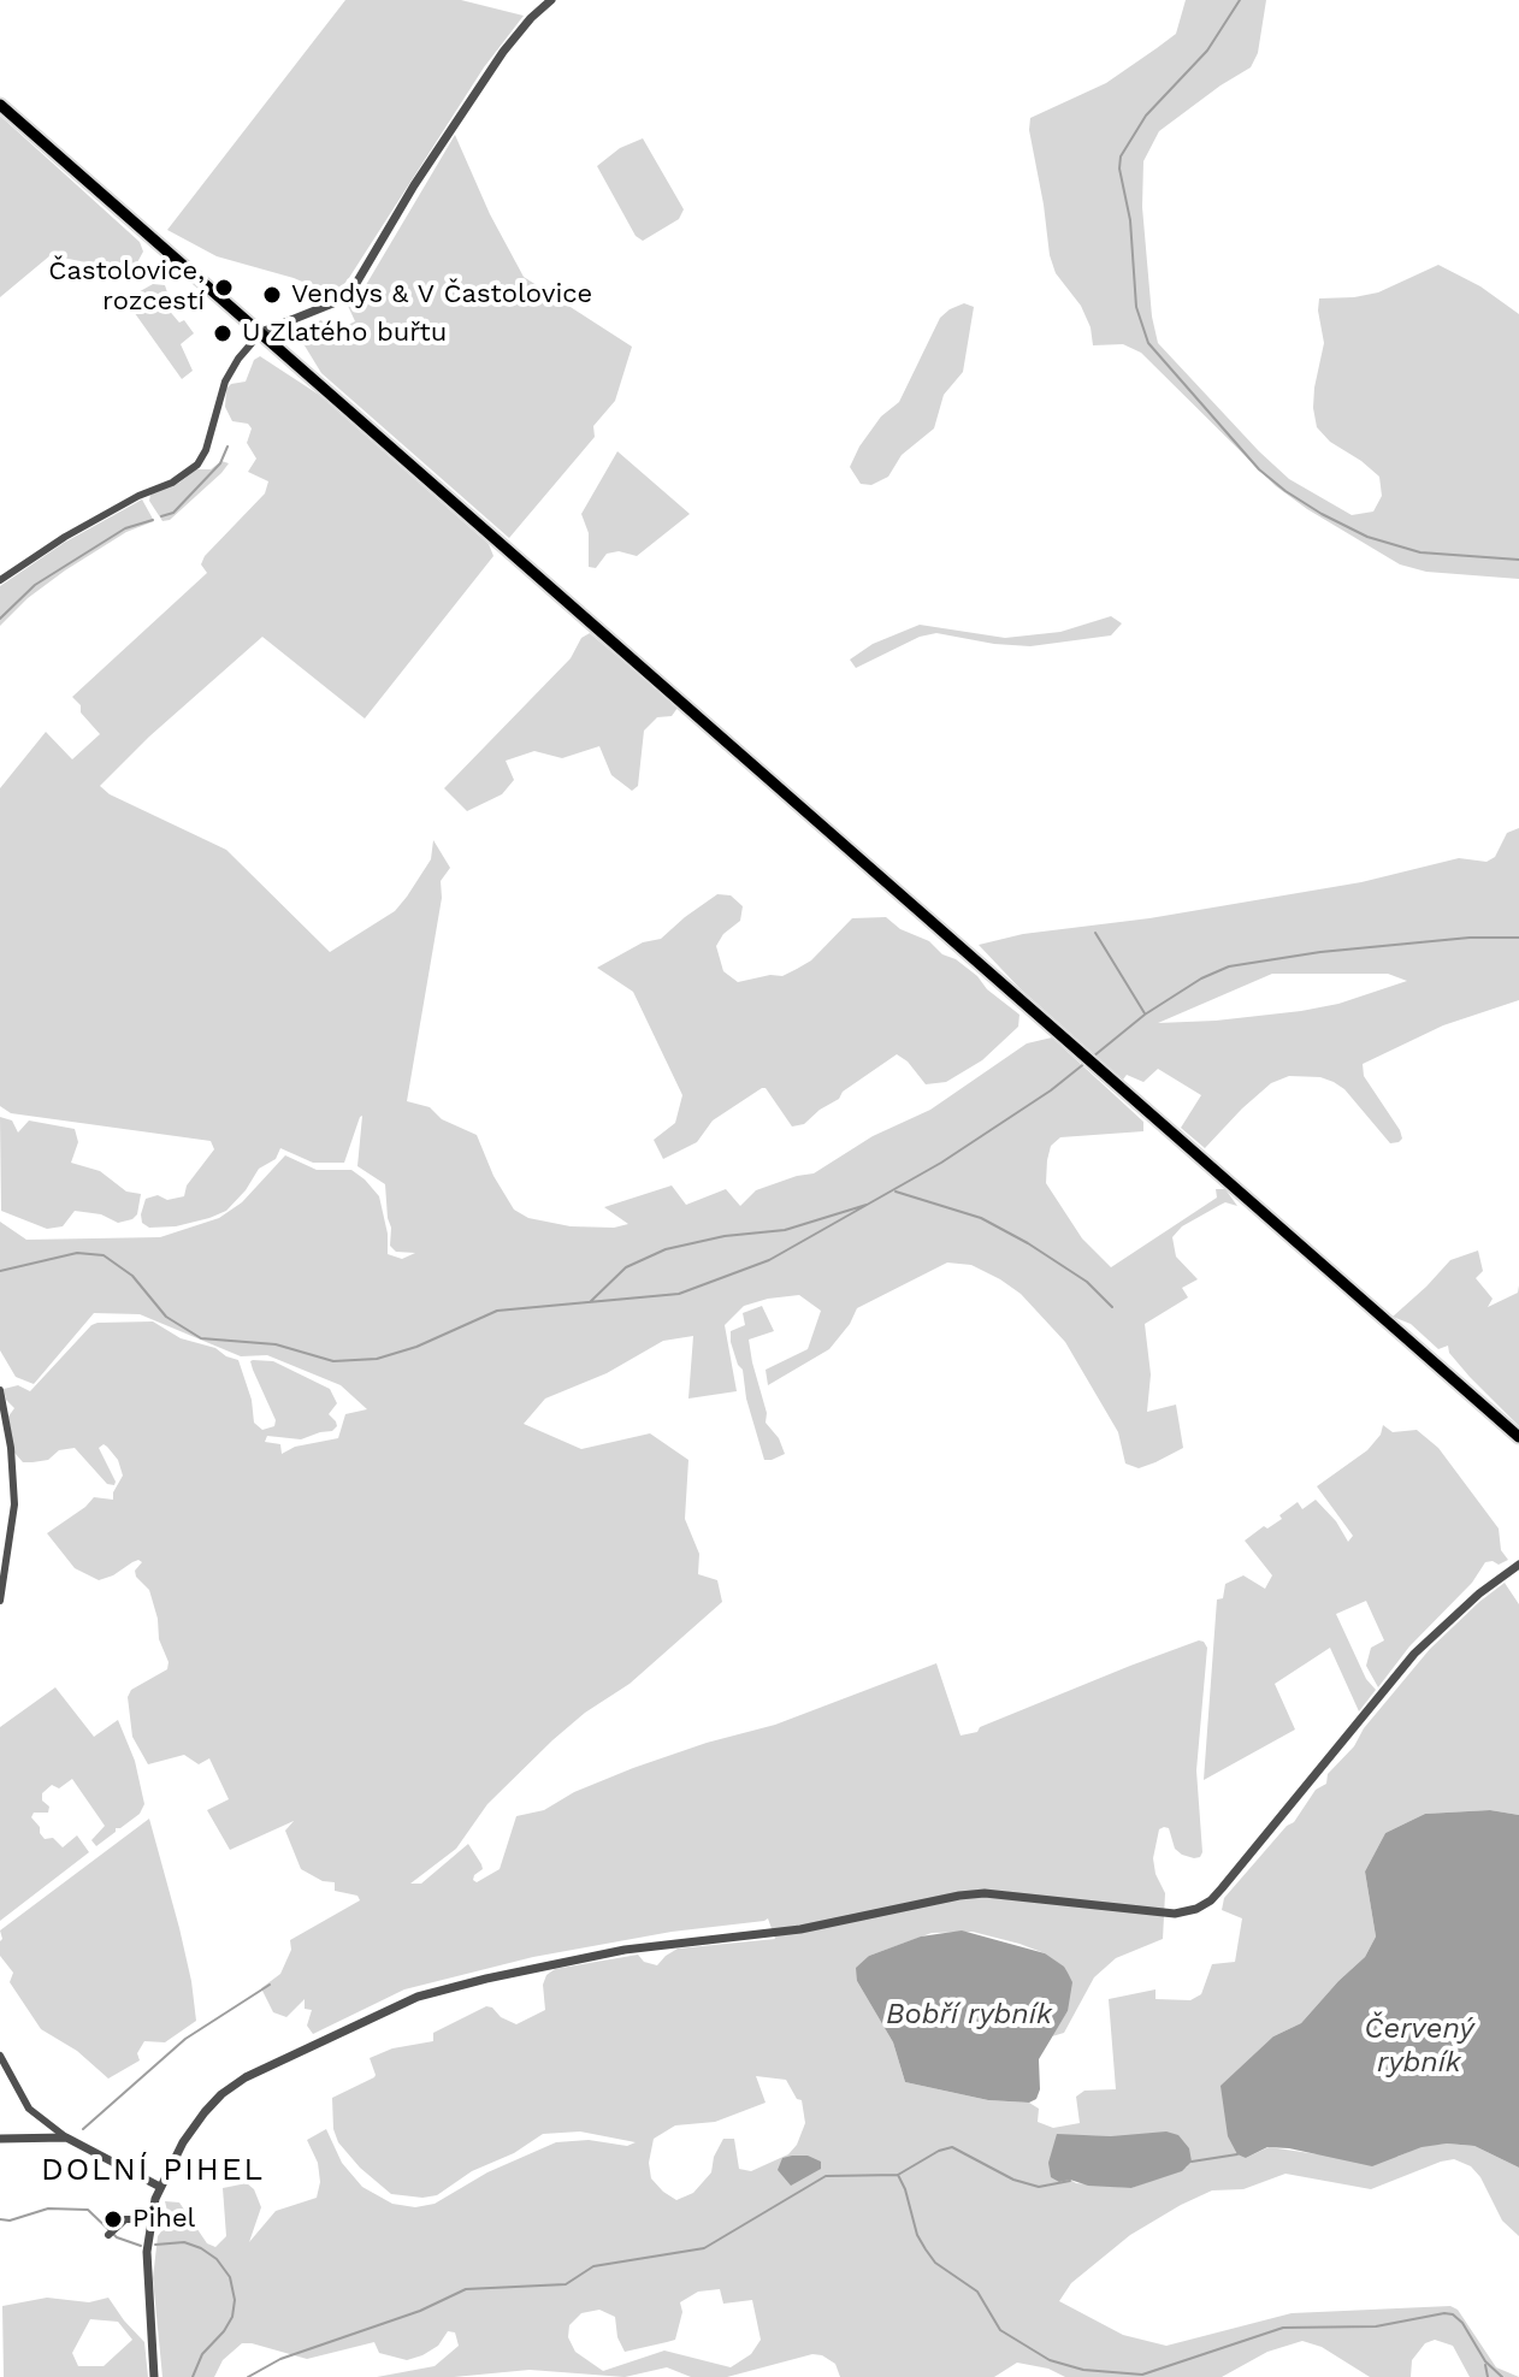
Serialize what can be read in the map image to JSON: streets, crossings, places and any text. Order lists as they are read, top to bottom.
{
  "districts": ["DOLNÍ PIHEL"],
  "water": ["Bobří rybník", "Červený rybník"],
  "places": [
    "Častolovice, rozcestí",
    "Vendys & V Častolovice",
    "U Zlatého buřtu",
    "Pihel"
  ]
}
